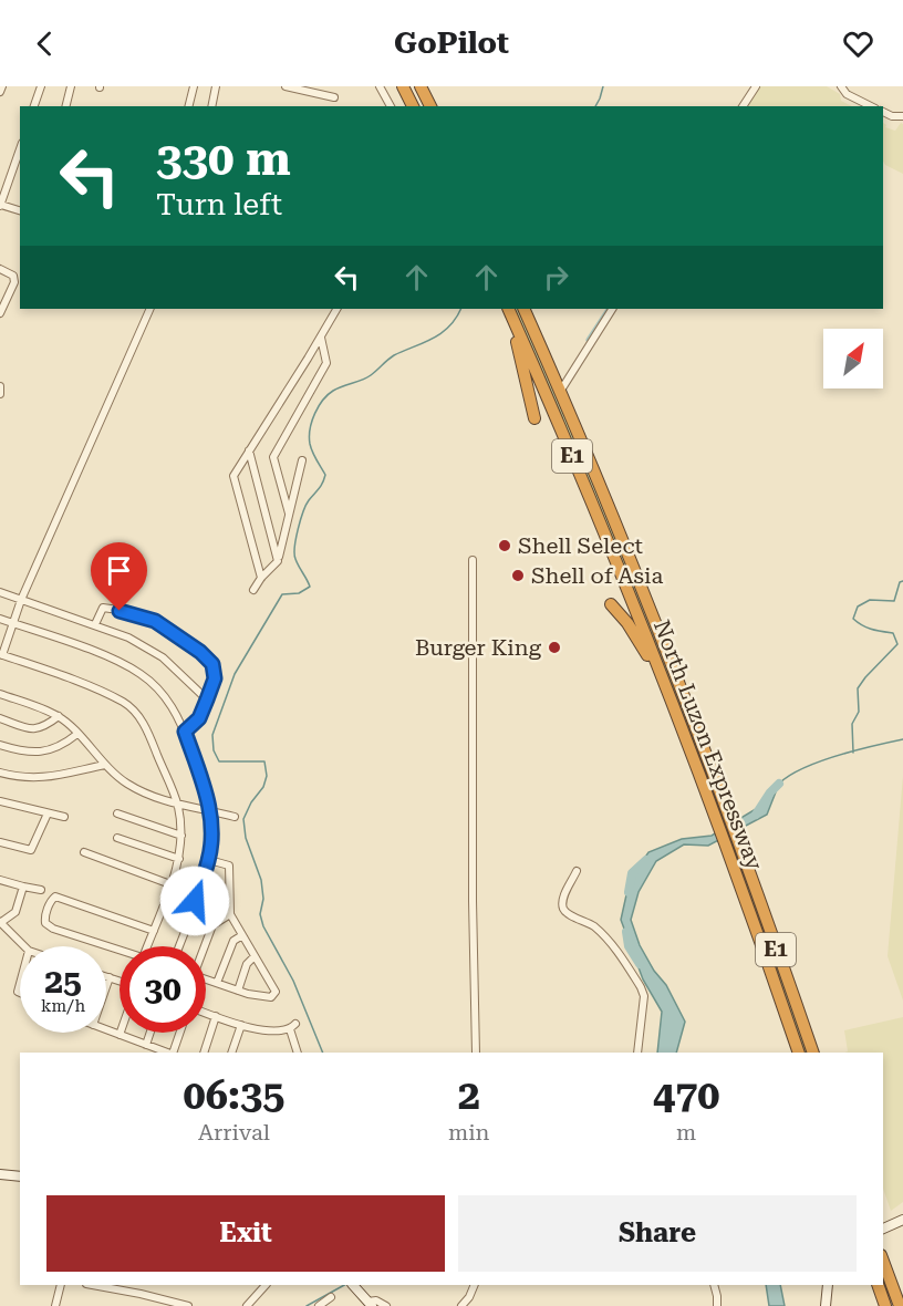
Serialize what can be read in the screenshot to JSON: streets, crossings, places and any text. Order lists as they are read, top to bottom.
{
  "streets": {
    "highway": ["E1", "North Luzon Expressway"]
  },
  "places": ["Shell Select", "Shell of Asia", "Burger King"],
  "north": "top right",
  "page": {
    "header": "GoPilot",
    "turn": ["330 m", "Turn left"],
    "speed": "25 km/h",
    "limit": "30",
    "eta": [
      "06:35",
      "Arrival",
      "2",
      "min",
      "470",
      "m"
    ],
    "buttons": ["Exit", "Share"]
  }
}
